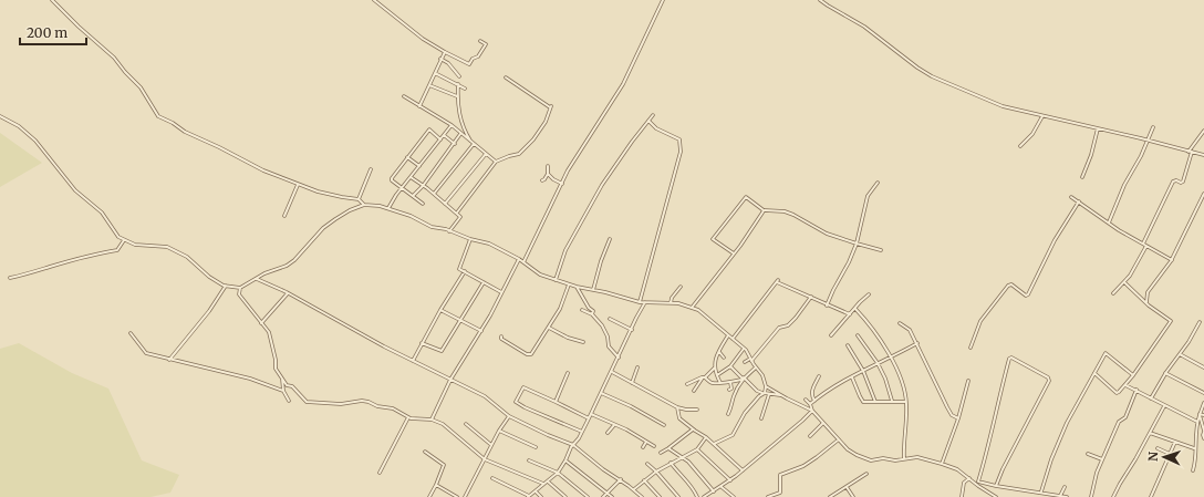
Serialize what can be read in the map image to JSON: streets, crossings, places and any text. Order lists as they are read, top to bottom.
{
  "scale_bar": "200 m",
  "north": "left"
}
